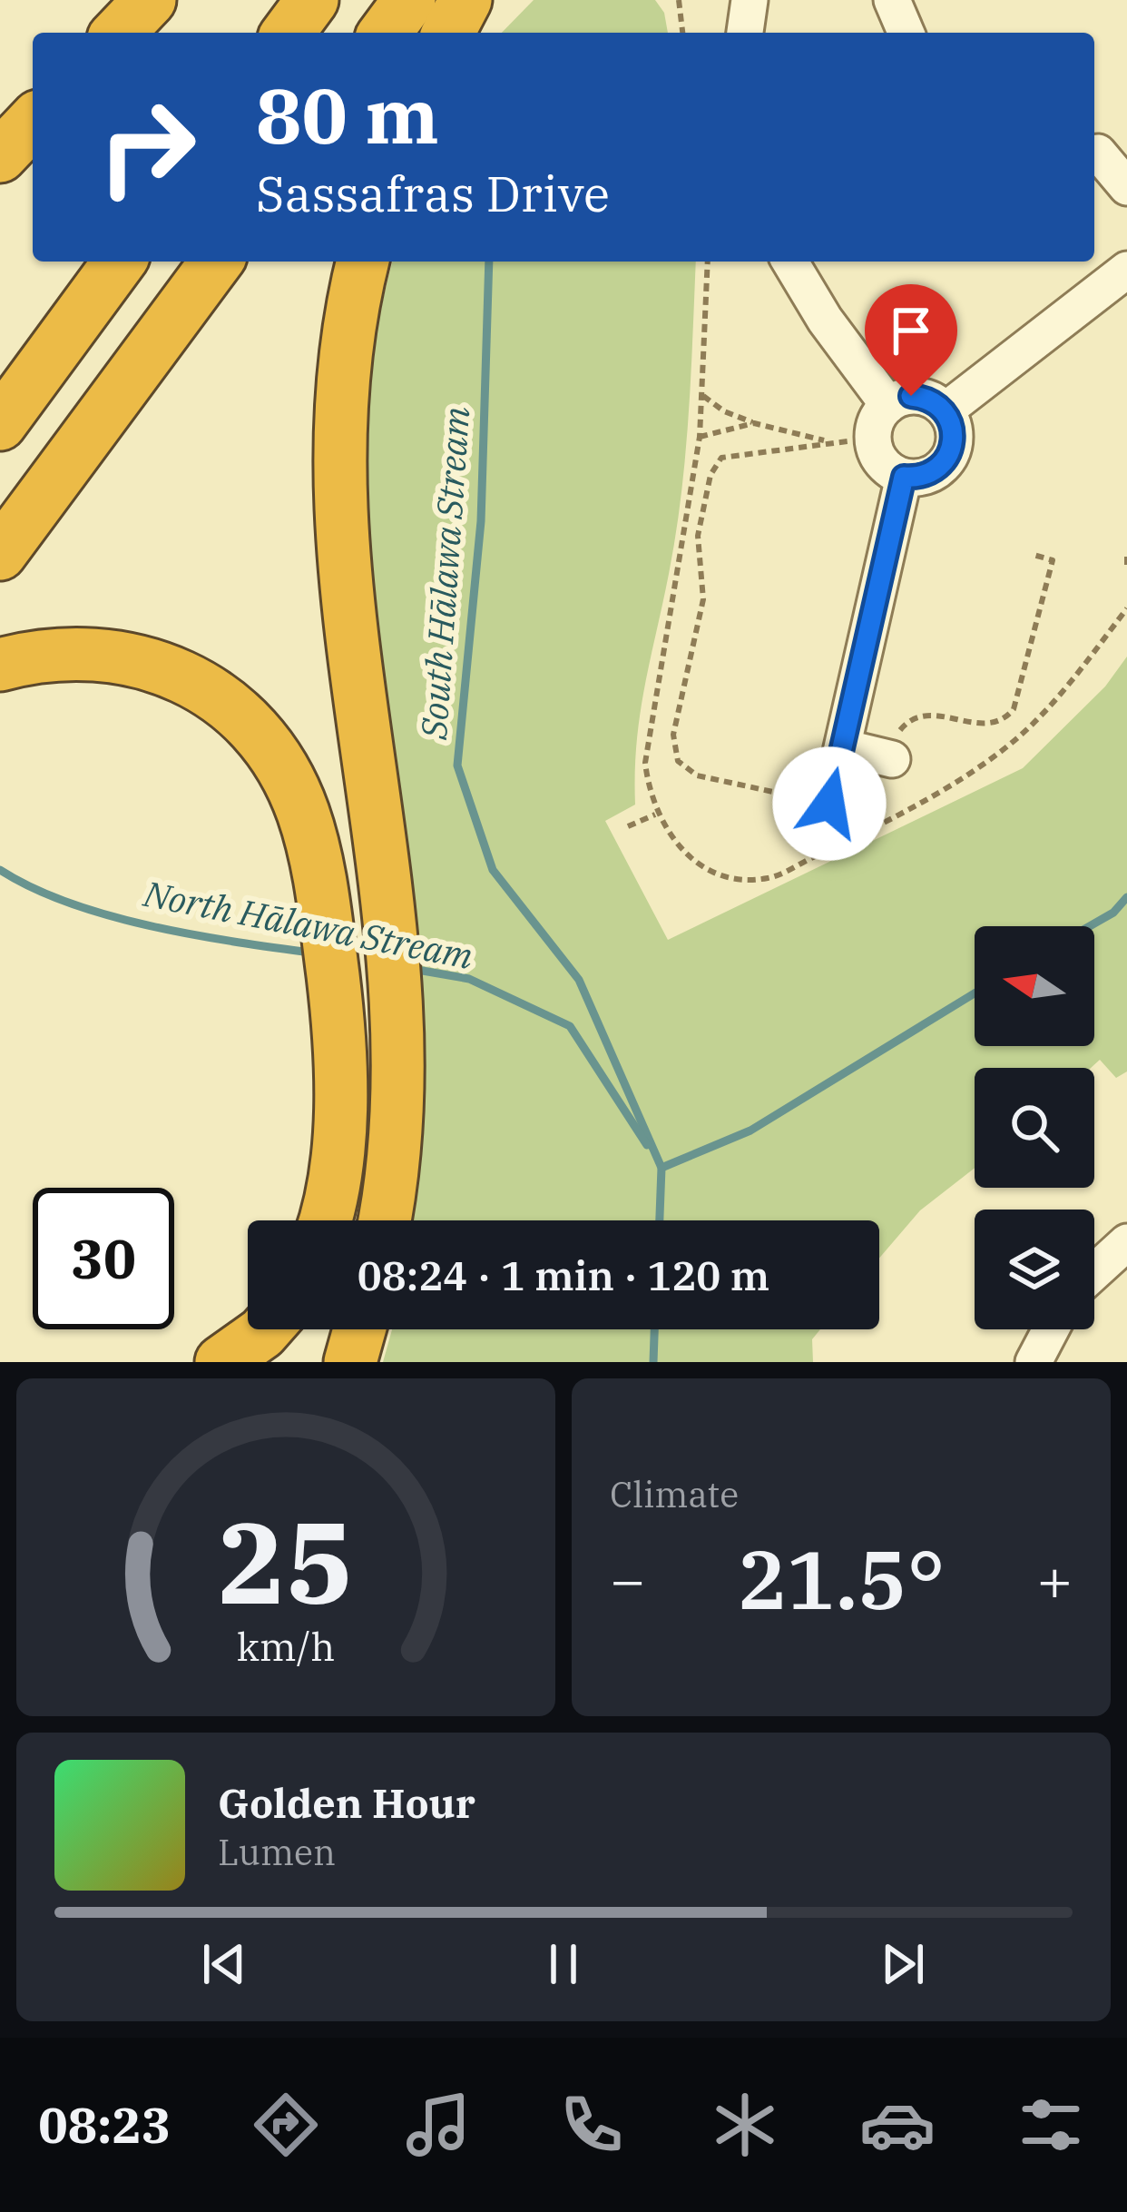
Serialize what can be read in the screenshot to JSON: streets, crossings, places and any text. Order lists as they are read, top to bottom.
{
  "water": ["South Hālawa Stream", "North Hālawa Stream"],
  "north": "left",
  "page": {
    "turn": ["80 m", "Sassafras Drive"],
    "limit": "30",
    "trip": "08:24 · 1 min · 120 m",
    "tile": "Climate",
    "heat": ["−", "21.5°", "+"],
    "song": ["Golden Hour", "Lumen"],
    "tabs": "08:23",
    "gauge": ["25", "km/h"]
  }
}
